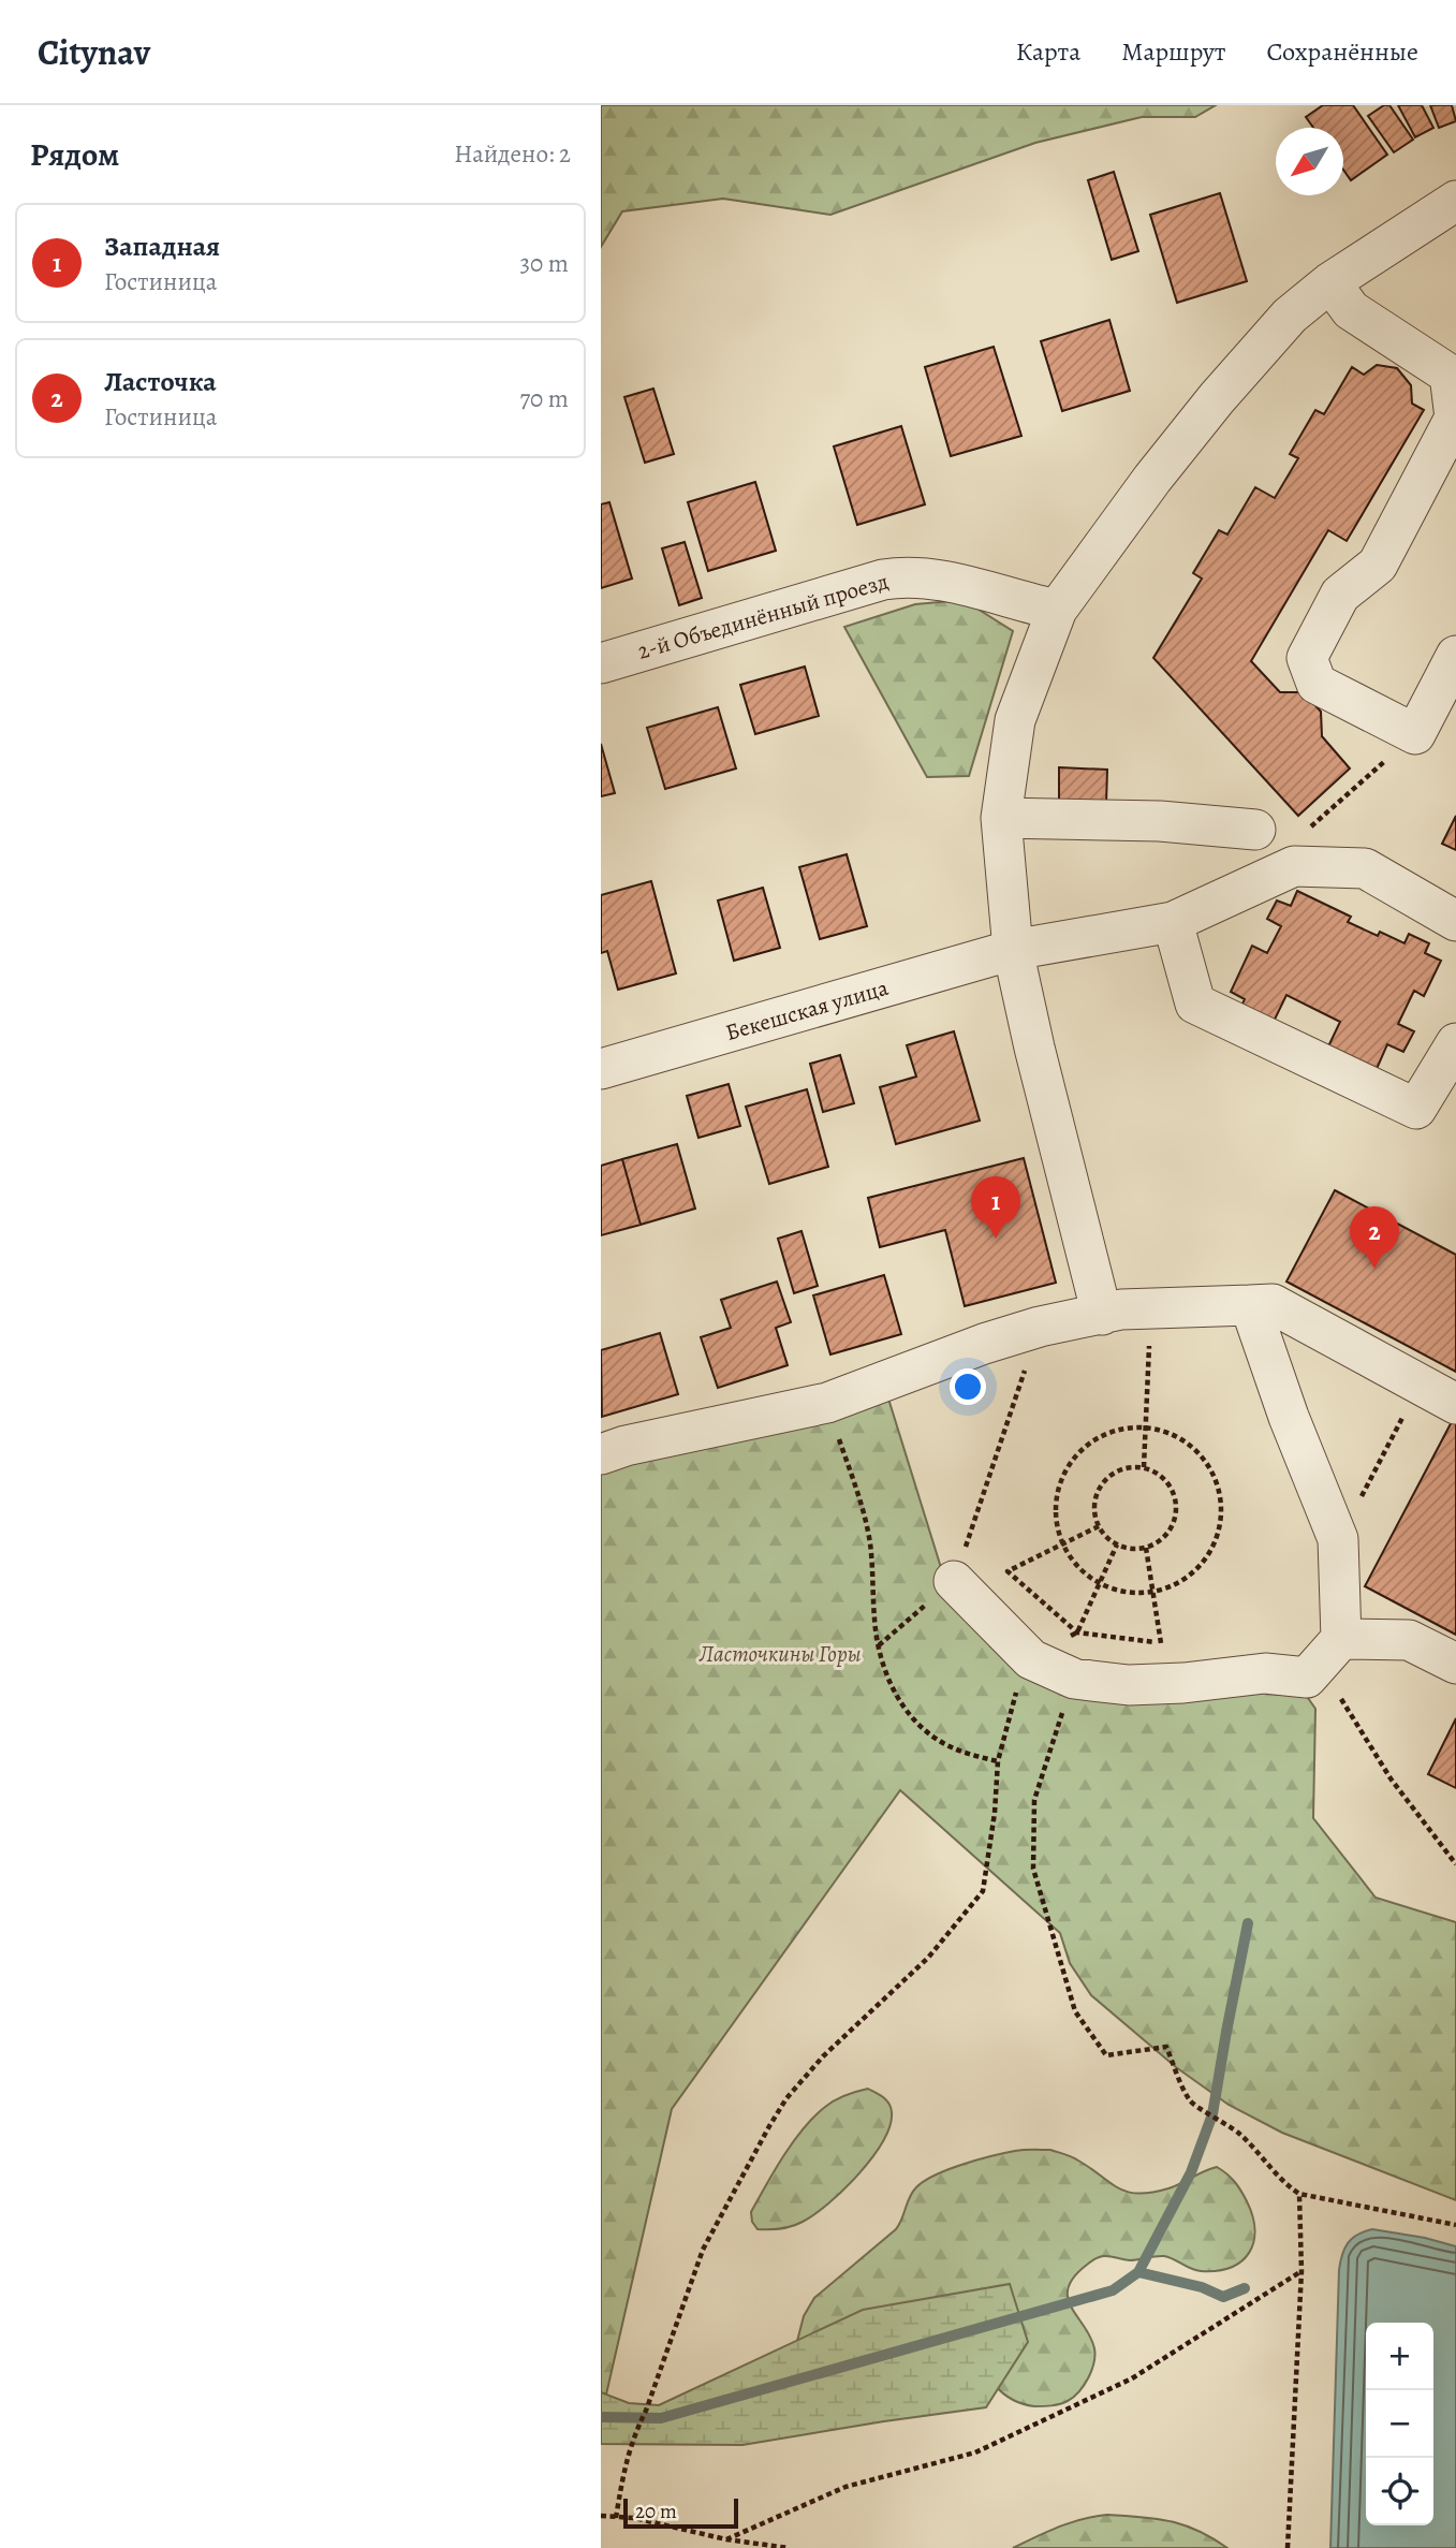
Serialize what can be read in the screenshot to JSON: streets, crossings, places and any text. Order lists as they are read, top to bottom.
{
  "streets": {
    "street": ["2-й Объединённый проезд", "Бекешская улица"]
  },
  "parks": ["Ласточкины Горы"],
  "scale_bar": "20 m",
  "north": "bottom left",
  "page": {
    "header": "Citynav",
    "nav": ["Карта", "Маршрут", "Сохранённые"],
    "heading": ["Рядом", "Найдено: 2"],
    "list": [
      {
        "mark": "1",
        "name": "Западная",
        "note": "Гостиница",
        "value": "30 m"
      },
      {
        "mark": "2",
        "name": "Ласточка",
        "note": "Гостиница",
        "value": "70 m"
      }
    ],
    "pins": ["1", "2"],
    "map_buttons": ["+", "−"],
    "scale": "20 m"
  }
}
